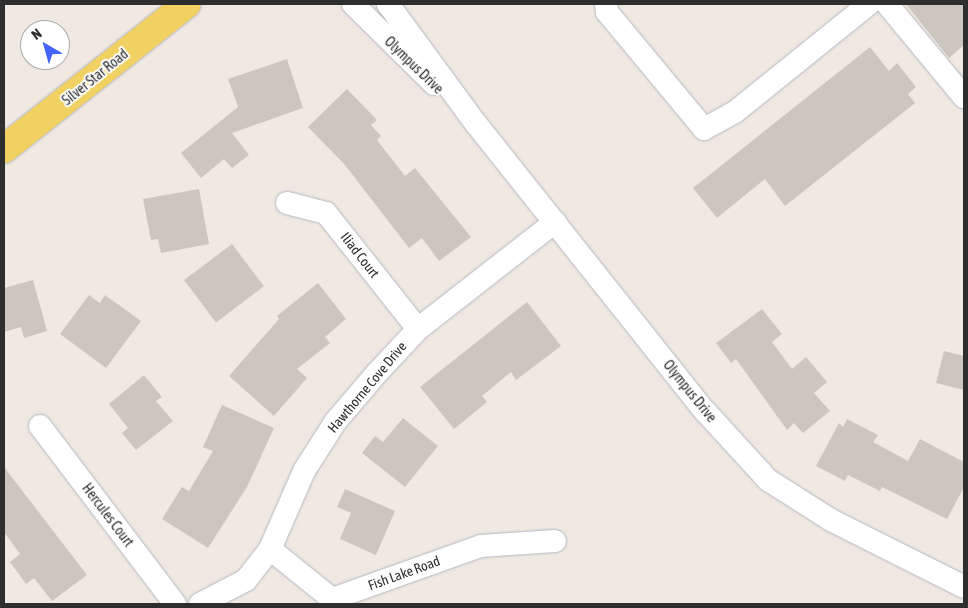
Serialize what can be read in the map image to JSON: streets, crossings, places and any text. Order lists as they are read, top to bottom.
{
  "streets": {
    "main road": ["Silver Star Road"],
    "street": [
      "Olympus Drive",
      "Iliad Court",
      "Hawthorne Cove Drive",
      "Hercules Court",
      "Fish Lake Road"
    ]
  },
  "crossings": [
    ["Olympus Drive", "Hawthorne Cove Drive"],
    ["Iliad Court", "Hawthorne Cove Drive"],
    ["Hawthorne Cove Drive", "Fish Lake Road"]
  ],
  "north": "top left"
}
